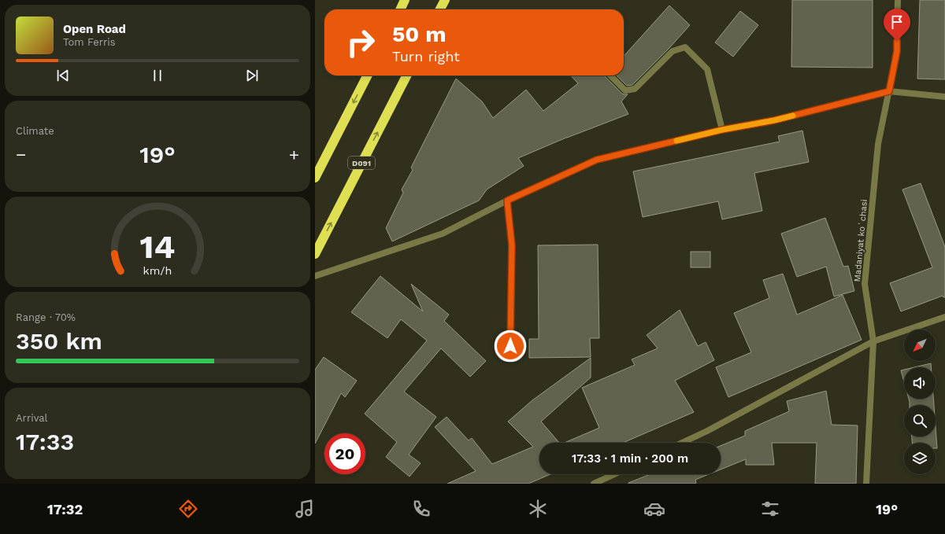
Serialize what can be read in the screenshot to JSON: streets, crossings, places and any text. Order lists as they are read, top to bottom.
{
  "streets": {
    "highway": ["D091"],
    "street": ["Madaniyat koʻchasi"]
  },
  "north": "bottom left",
  "page": {
    "turn": ["50 m", "Turn right"],
    "song": ["Open Road", "Tom Ferris"],
    "tile": [
      "Climate",
      ["Range · 70%", "350 km"],
      ["Arrival", "17:33"]
    ],
    "heat": ["−", "19°", "+"],
    "limit": "20",
    "trip": "17:33 · 1 min · 200 m",
    "tabs": ["17:32", "19°"],
    "gauge": ["14", "km/h"]
  }
}
